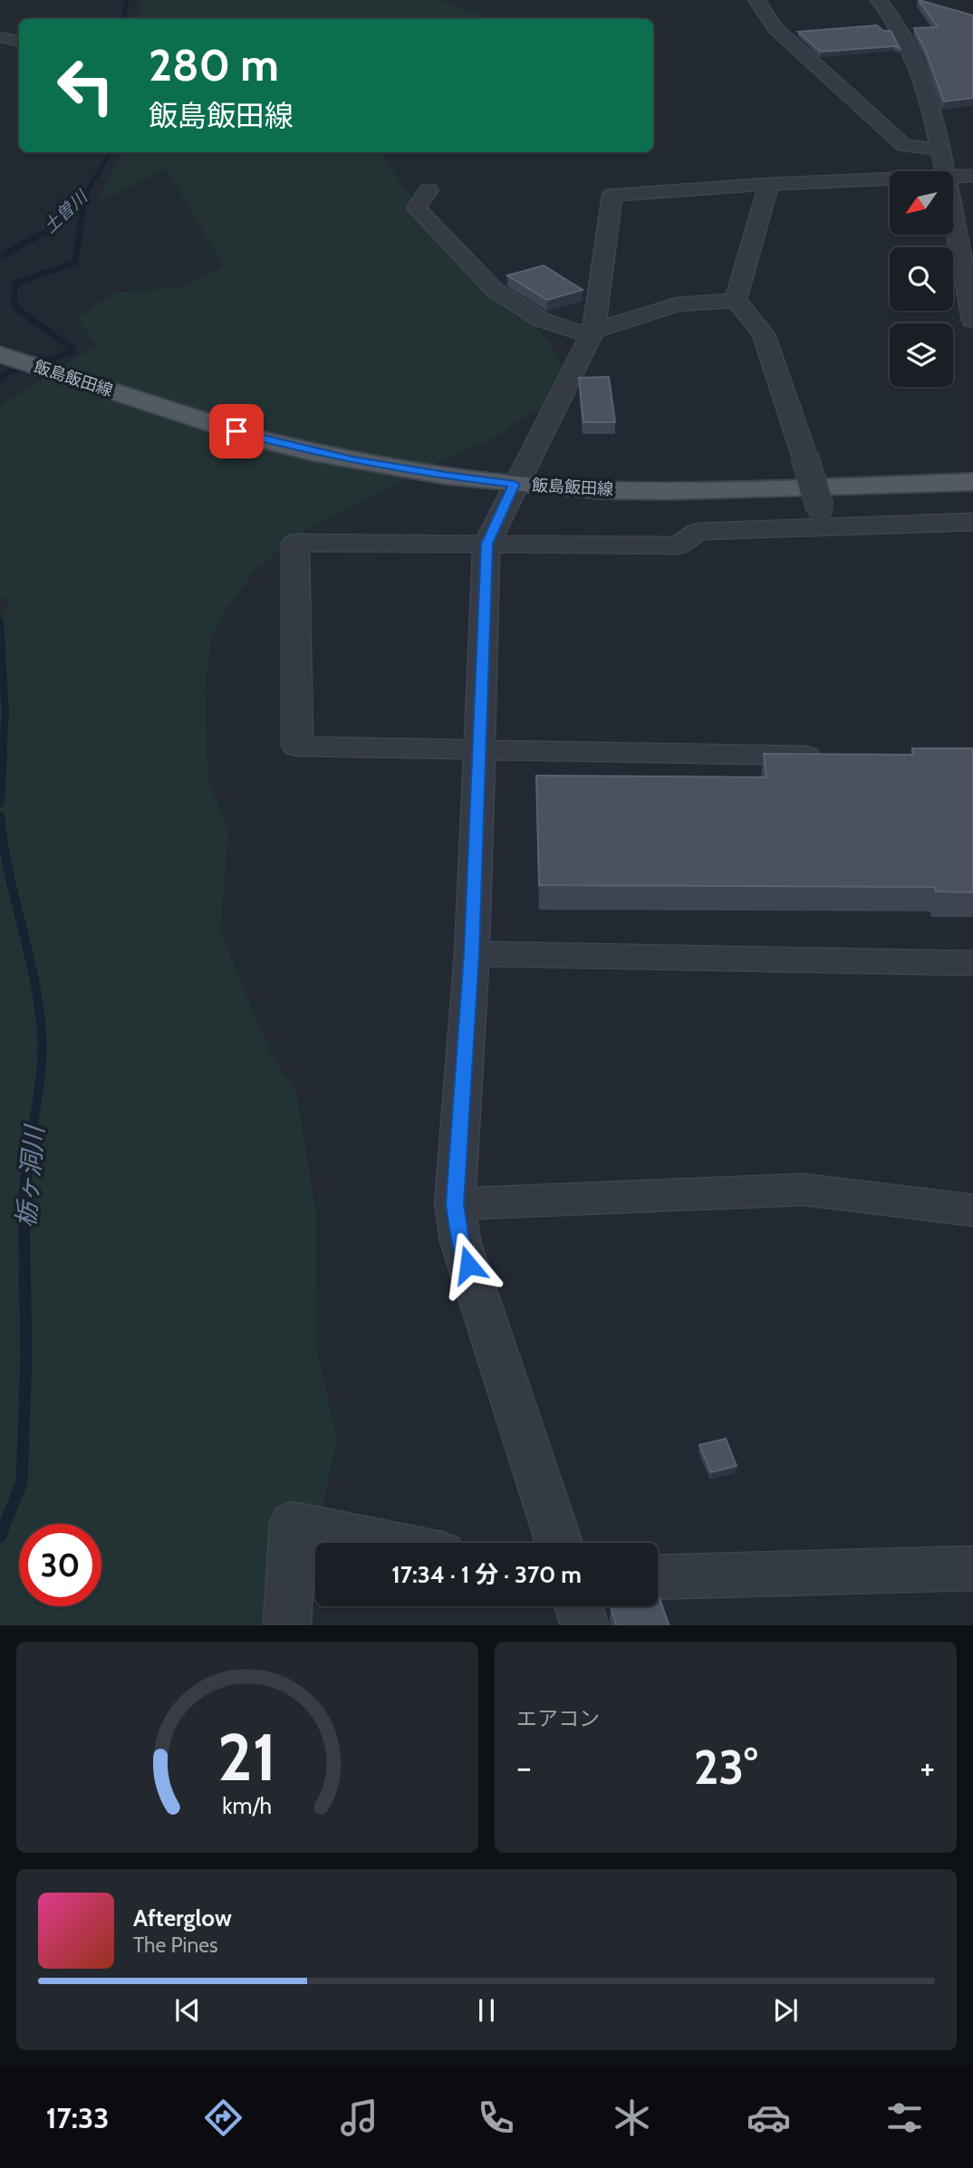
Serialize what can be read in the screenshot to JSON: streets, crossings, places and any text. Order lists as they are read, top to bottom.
{
  "streets": {
    "main road": ["飯島飯田線"]
  },
  "water": ["土曽川", "栃ヶ洞川"],
  "north": "bottom left",
  "page": {
    "turn": ["280 m", "飯島飯田線"],
    "limit": "30",
    "trip": "17:34 · 1 分 · 370 m",
    "tile": "エアコン",
    "heat": ["−", "23°", "+"],
    "song": ["Afterglow", "The Pines"],
    "tabs": "17:33",
    "gauge": ["21", "km/h"]
  }
}
